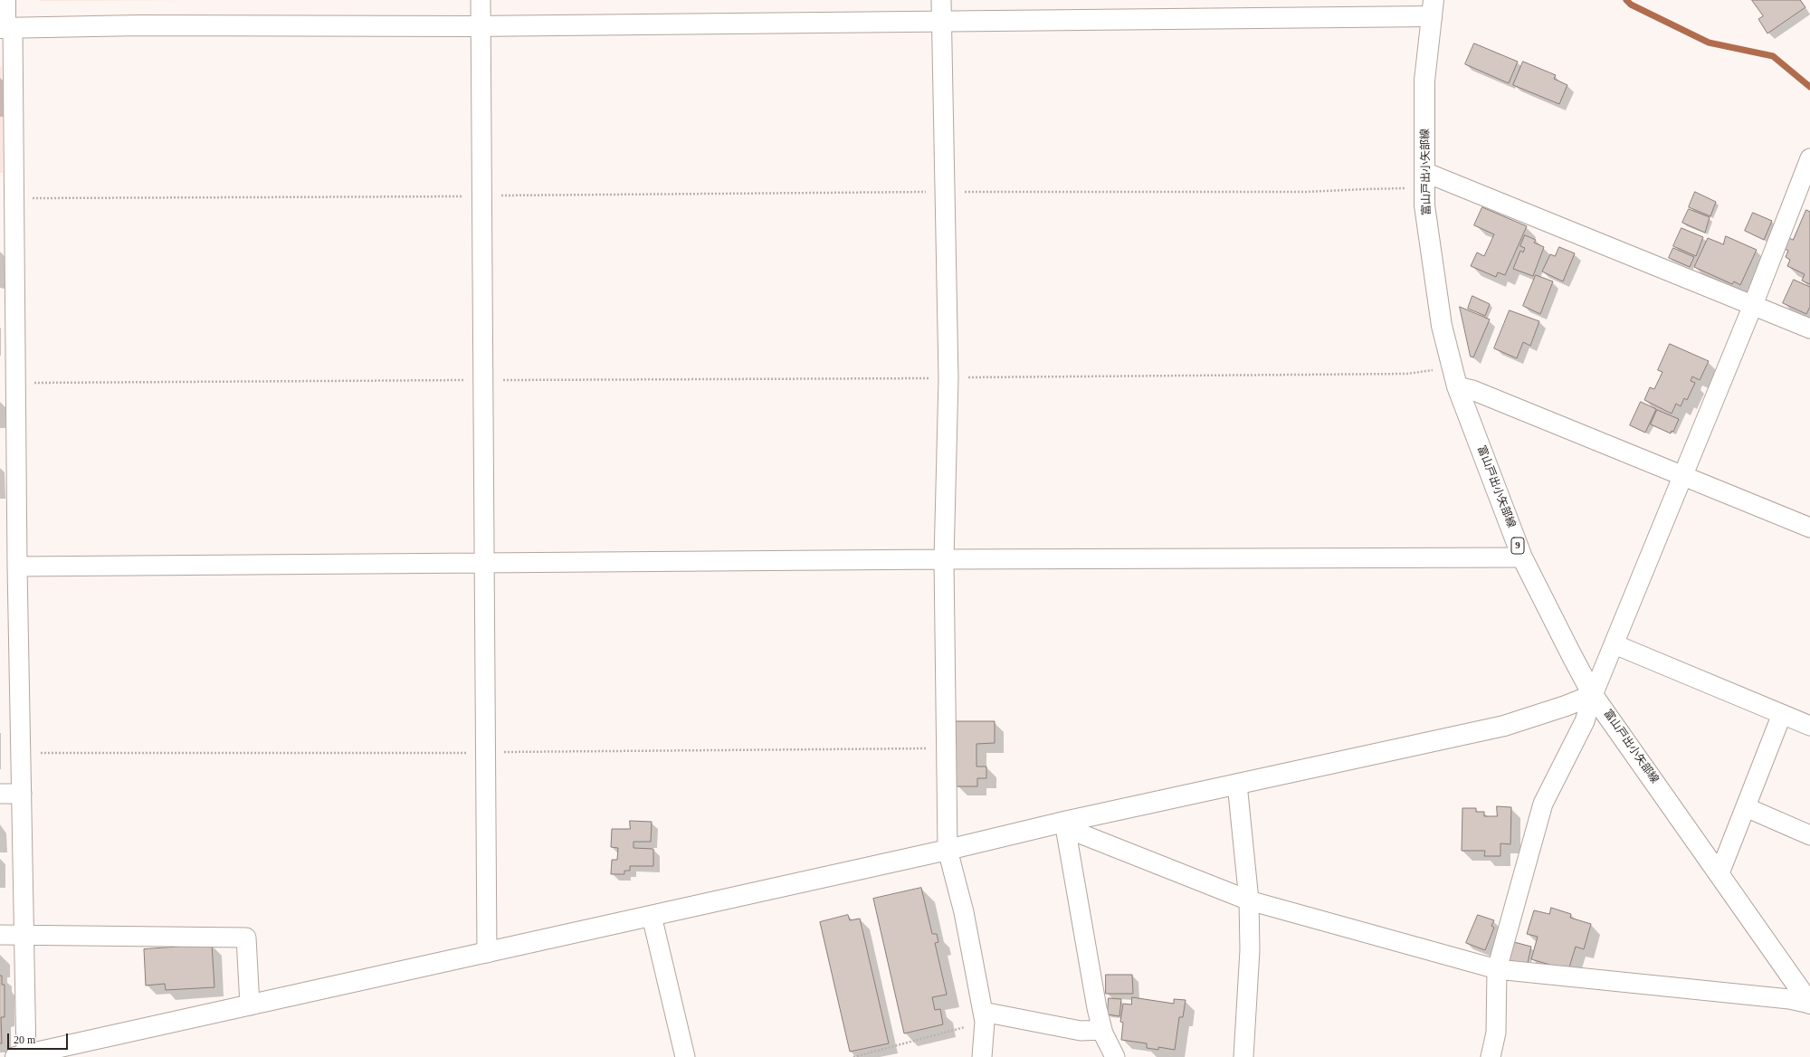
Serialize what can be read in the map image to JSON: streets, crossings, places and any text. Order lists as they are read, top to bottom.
{
  "streets": {
    "street": ["富山戸出小矢部線", "9"]
  },
  "scale_bar": "20 m"
}
